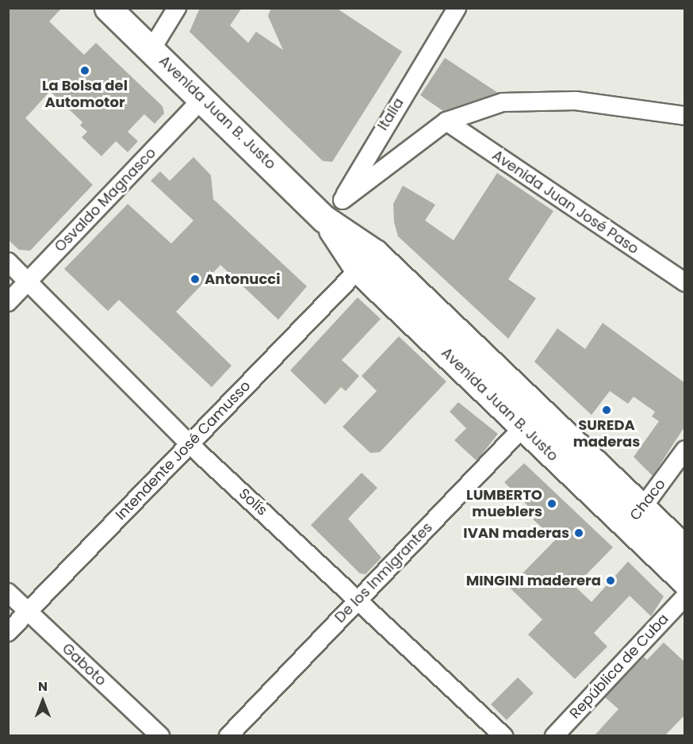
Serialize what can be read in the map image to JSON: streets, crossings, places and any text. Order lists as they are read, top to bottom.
{
  "streets": {
    "main road": ["Avenida Juan B. Justo"],
    "street": [
      "Italia",
      "Osvaldo Magnasco",
      "Avenida Juan José Paso",
      "Intendente José Camusso",
      "Chaco",
      "Solís",
      "De los Inmigrantes",
      "Gaboto",
      "República de Cuba"
    ]
  },
  "crossings": [
    ["Avenida Juan B. Justo", "Italia"],
    ["Avenida Juan B. Justo", "Osvaldo Magnasco"],
    ["Avenida Juan B. Justo", "Intendente José Camusso"],
    ["Avenida Juan B. Justo", "Chaco"],
    ["Avenida Juan B. Justo", "De los Inmigrantes"],
    ["Osvaldo Magnasco", "Solís"],
    ["Intendente José Camusso", "Solís"],
    ["Intendente José Camusso", "Gaboto"],
    ["Solís", "De los Inmigrantes"]
  ],
  "places": [
    "La Bolsa del Automotor",
    "Antonucci",
    "SUREDA maderas",
    "LUMBERTO mueblers",
    "IVAN maderas",
    "MINGINI maderera"
  ],
  "north": "top"
}
